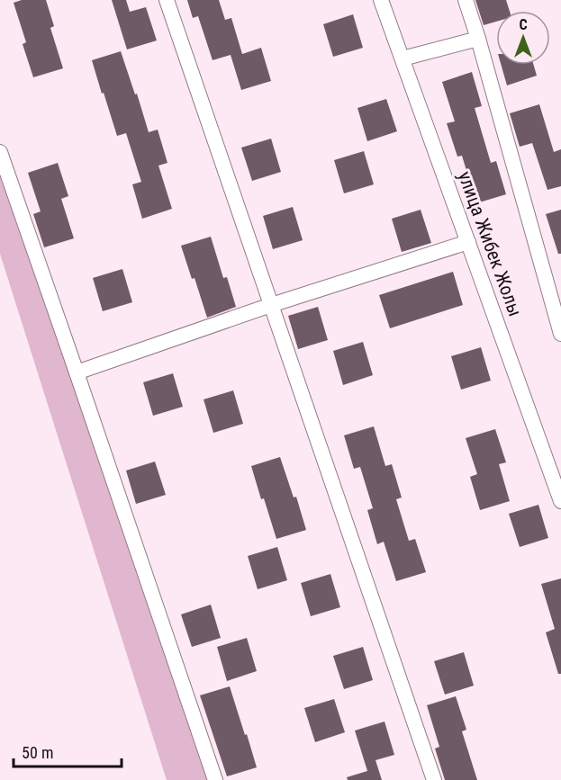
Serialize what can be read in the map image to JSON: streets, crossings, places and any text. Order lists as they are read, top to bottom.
{
  "streets": {
    "street": ["улица Жибек Жолы"]
  },
  "scale_bar": "50 m",
  "north": "top"
}
